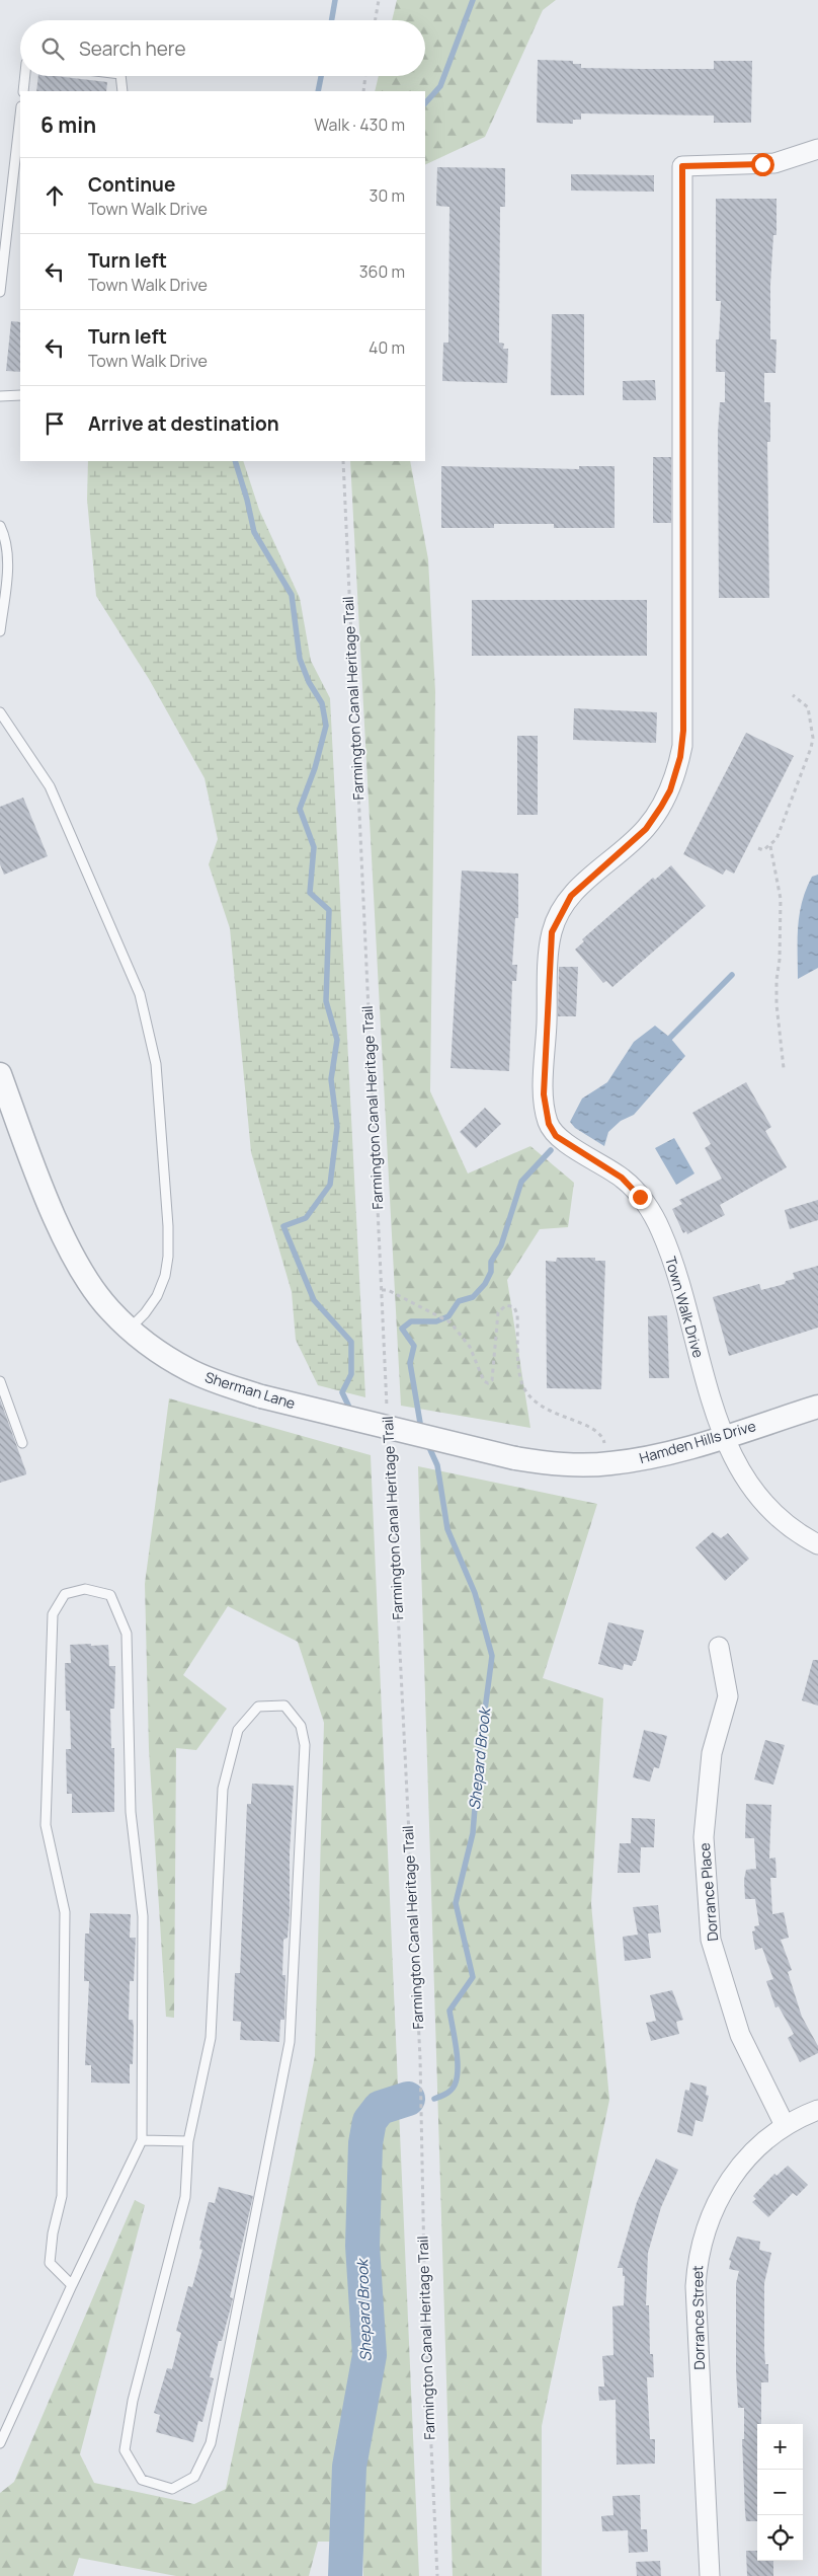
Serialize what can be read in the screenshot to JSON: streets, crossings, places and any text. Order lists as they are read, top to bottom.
{
  "streets": {
    "street": [
      "Town Walk Drive",
      "Sherman Lane",
      "Hamden Hills Drive",
      "Dorrance Place",
      "Dorrance Street"
    ],
    "path": ["Farmington Canal Heritage Trail"]
  },
  "crossings": [
    ["Town Walk Drive", "Hamden Hills Drive"],
    ["Sherman Lane", "Hamden Hills Drive"],
    ["Dorrance Place", "Dorrance Street"]
  ],
  "water": ["Shepard Brook"],
  "page": {
    "search": "Search here",
    "heading": ["6 min", "Walk · 430 m"],
    "list": [
      ["Continue", "Town Walk Drive", "30 m"],
      ["Turn left", "Town Walk Drive", "360 m"],
      ["Turn left", "Town Walk Drive", "40 m"],
      "Arrive at destination"
    ],
    "map_buttons": ["+", "−"]
  }
}
